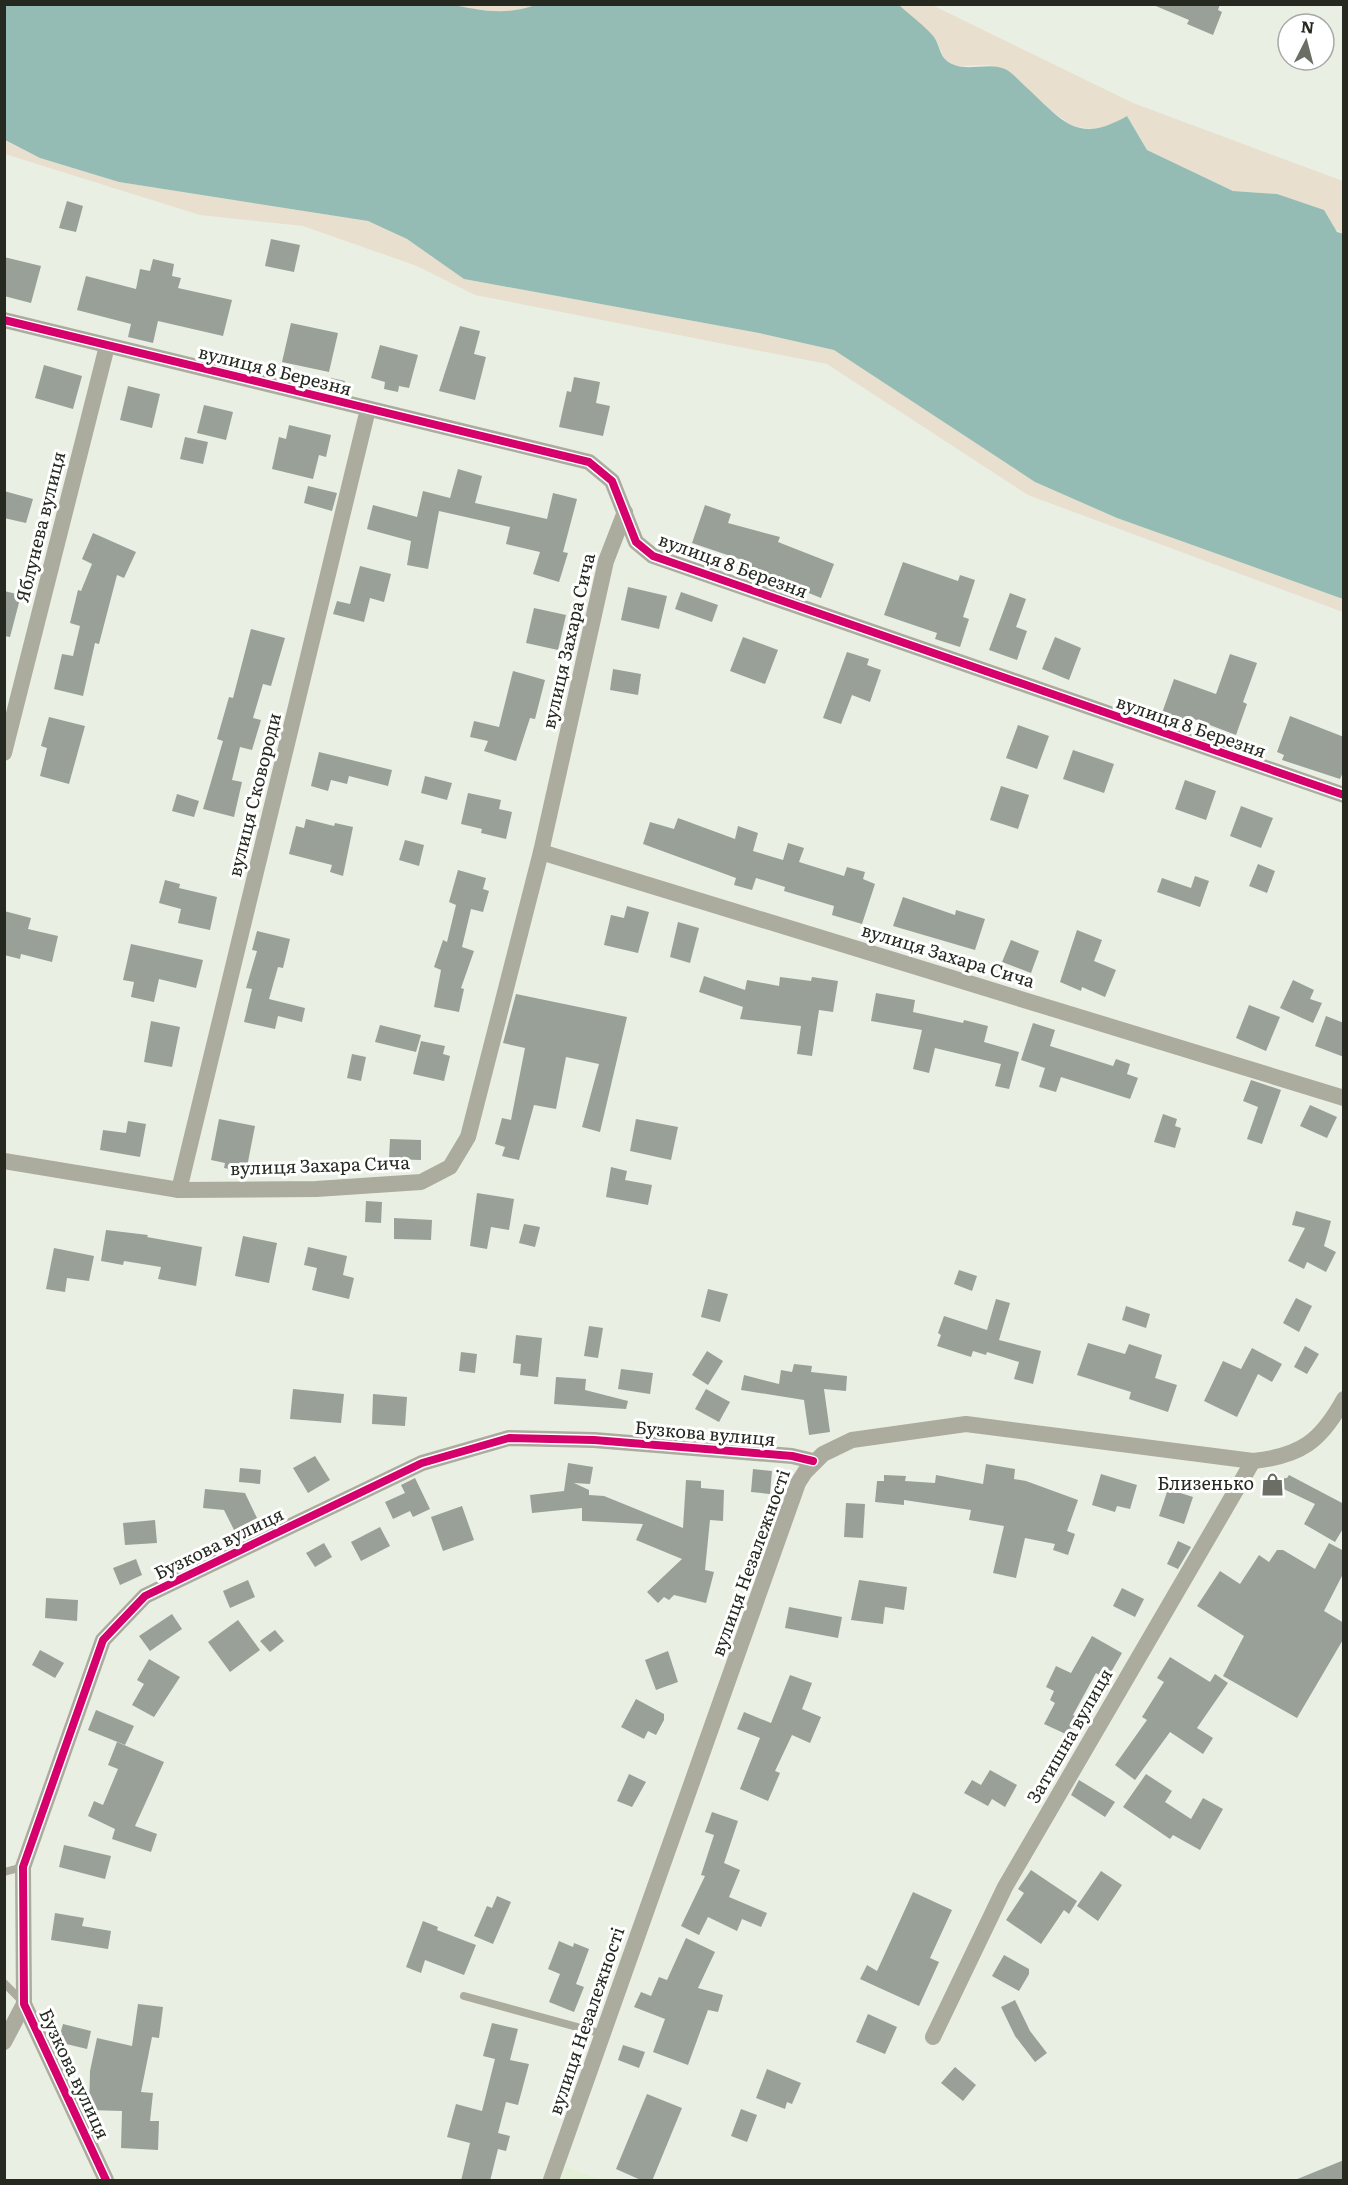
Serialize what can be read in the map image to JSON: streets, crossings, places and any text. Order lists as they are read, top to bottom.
{
  "streets": {
    "street": [
      "вулиця 8 Березня",
      "Яблунева вулиця",
      "вулиця Захара Сича",
      "вулиця Сковороди",
      "Бузкова вулиця",
      "вулиця Незалежності",
      "Затишна вулиця"
    ]
  },
  "crossings": [
    ["вулиця 8 Березня", "Яблунева вулиця"],
    ["вулиця 8 Березня", "вулиця Захара Сича"],
    ["вулиця 8 Березня", "вулиця Сковороди"],
    ["вулиця Захара Сича", "вулиця Сковороди"],
    ["Бузкова вулиця", "вулиця Незалежності"],
    ["вулиця Незалежності", "Затишна вулиця"]
  ],
  "places": {
    "shop": ["Близенько"]
  },
  "north": "top"
}
